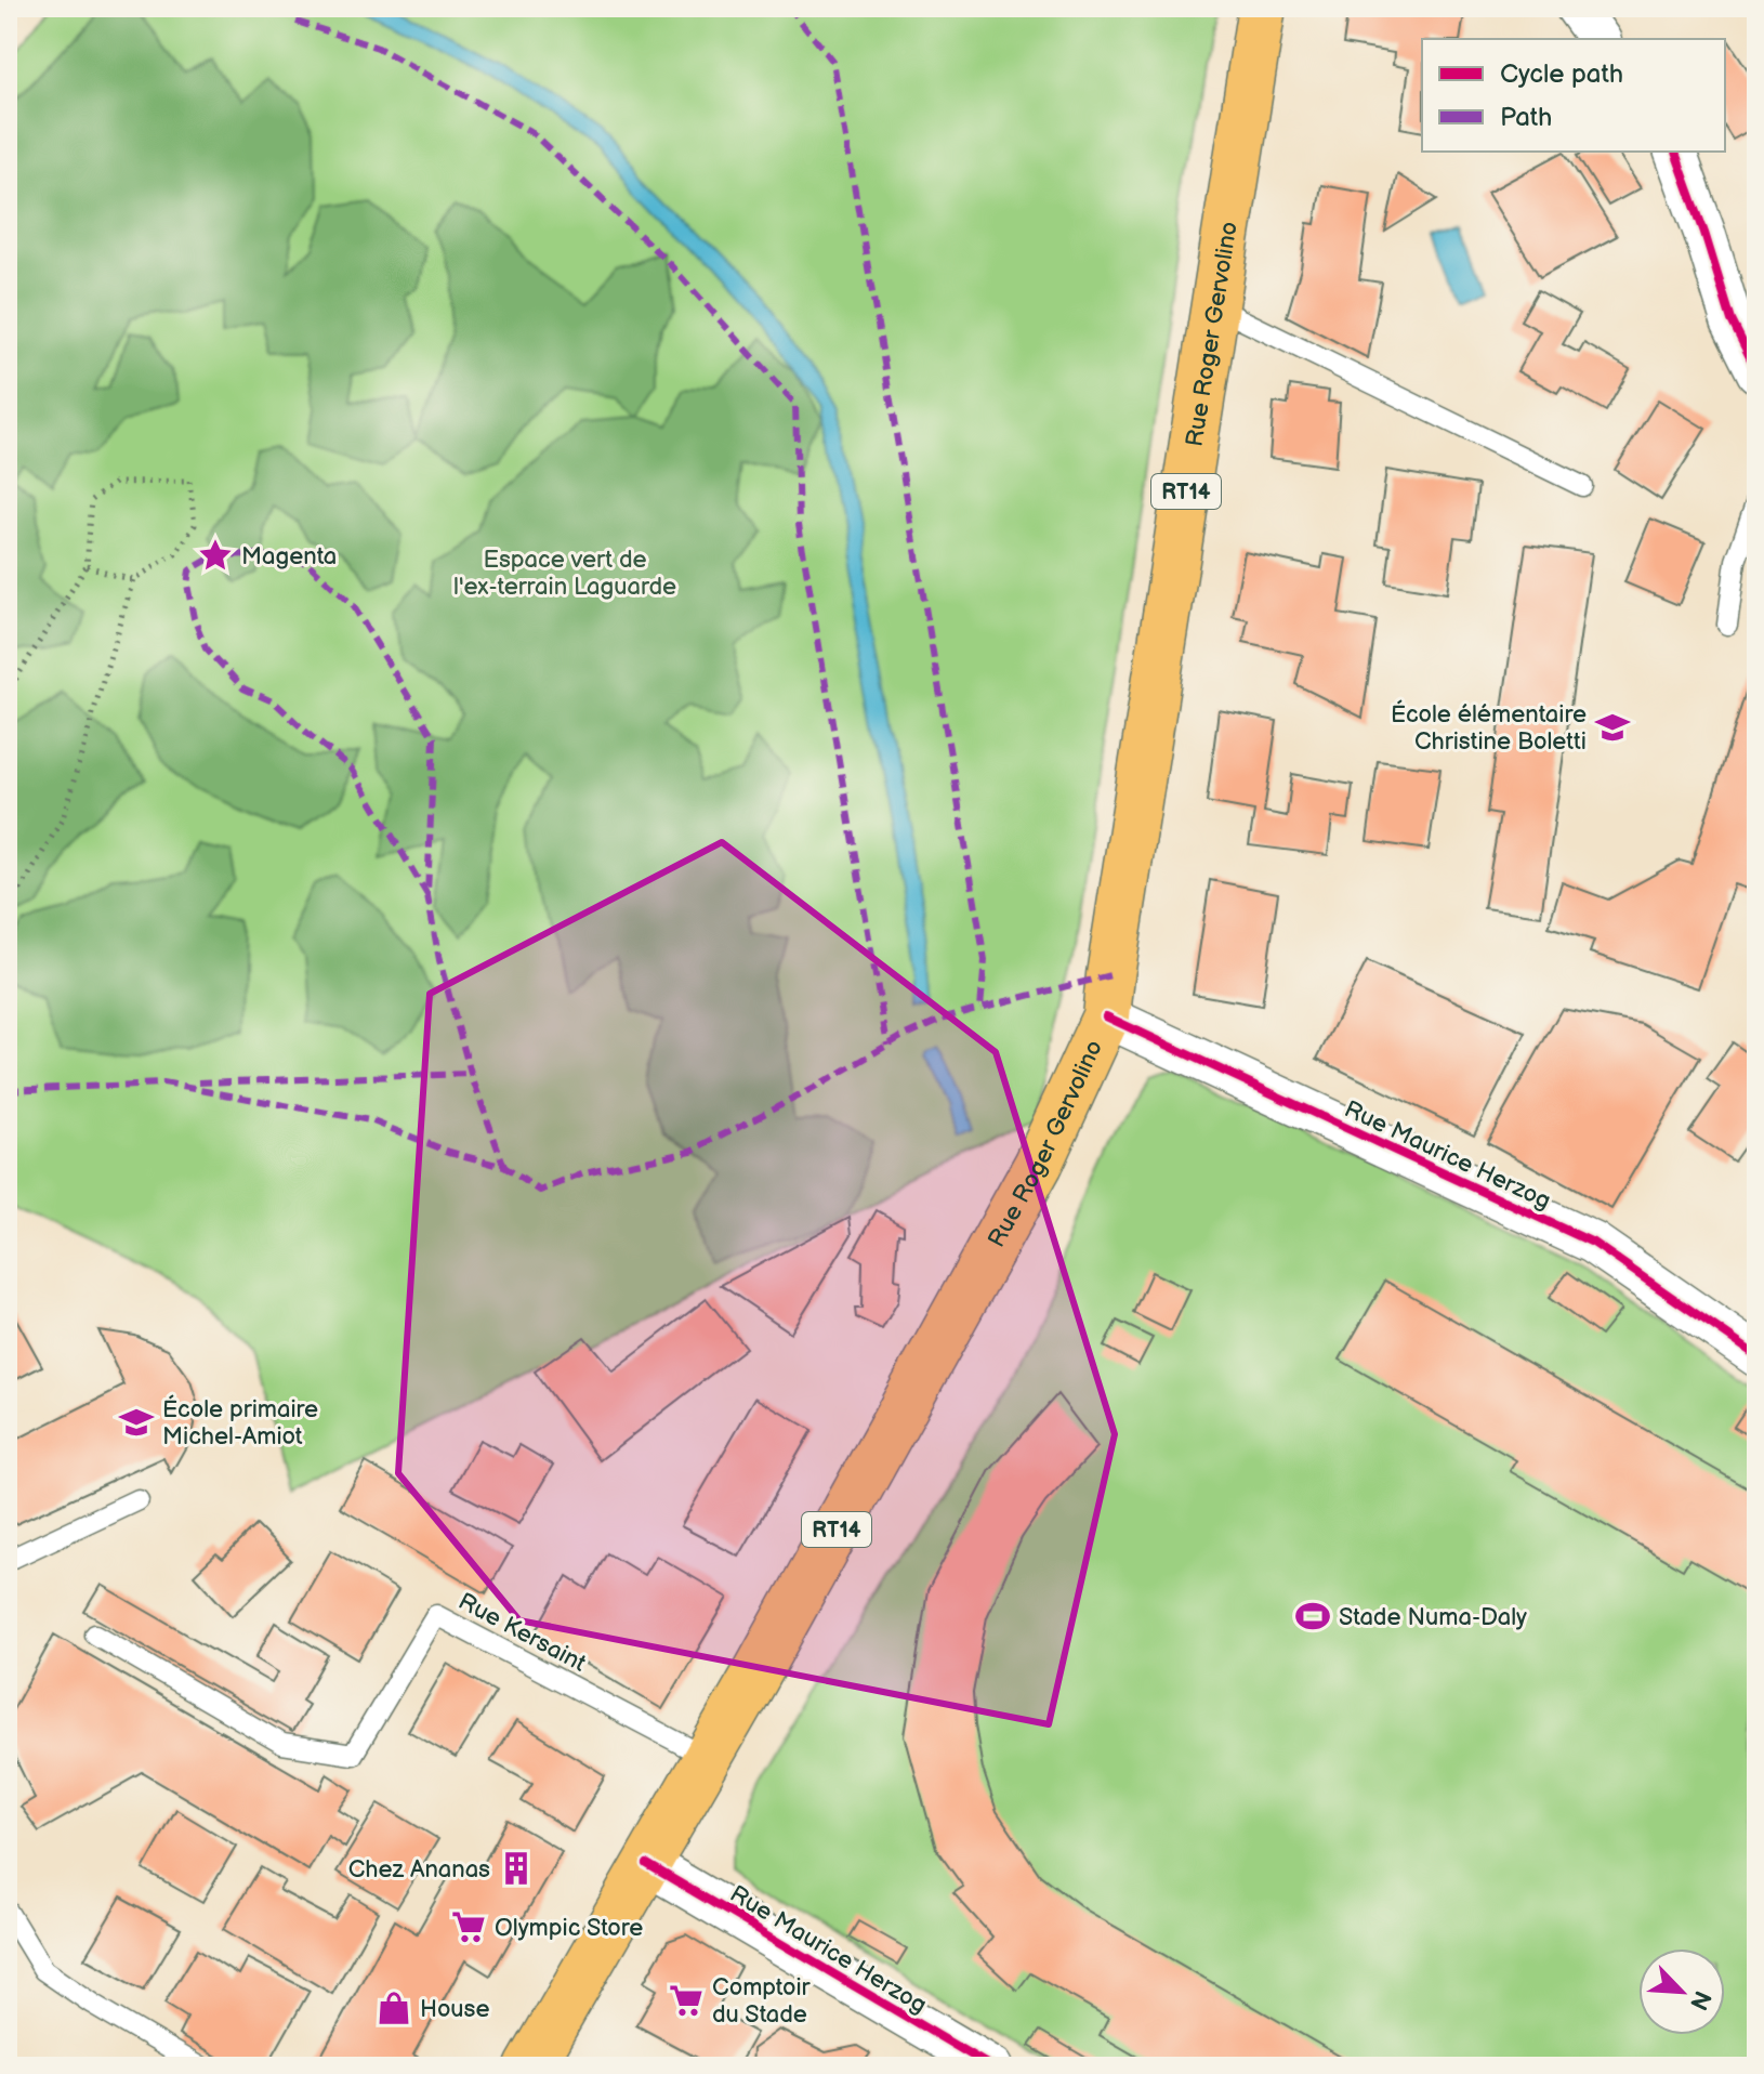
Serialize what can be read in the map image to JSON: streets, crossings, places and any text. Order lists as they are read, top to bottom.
{
  "streets": {
    "main road": ["Rue Roger Gervolino", "RT14"],
    "street": ["Rue Maurice Herzog"],
    "lane": ["Rue Kersaint"]
  },
  "crossings": [
    ["Rue Roger Gervolino", "Rue Maurice Herzog"],
    ["Rue Roger Gervolino", "Rue Kersaint"]
  ],
  "parks": ["Espace vert de l'ex-terrain Laguarde"],
  "places": {
    "place": ["Magenta"],
    "school or university": ["École élémentaire Christine Boletti", "École primaire Michel-Amiot"],
    "sports": ["Stade Numa-Daly"],
    "building": ["Chez Ananas"],
    "supermarket": ["Olympic Store", "Comptoir du Stade"],
    "shop": ["House"]
  },
  "legend": ["Cycle path", "Path"],
  "north": "bottom right"
}
